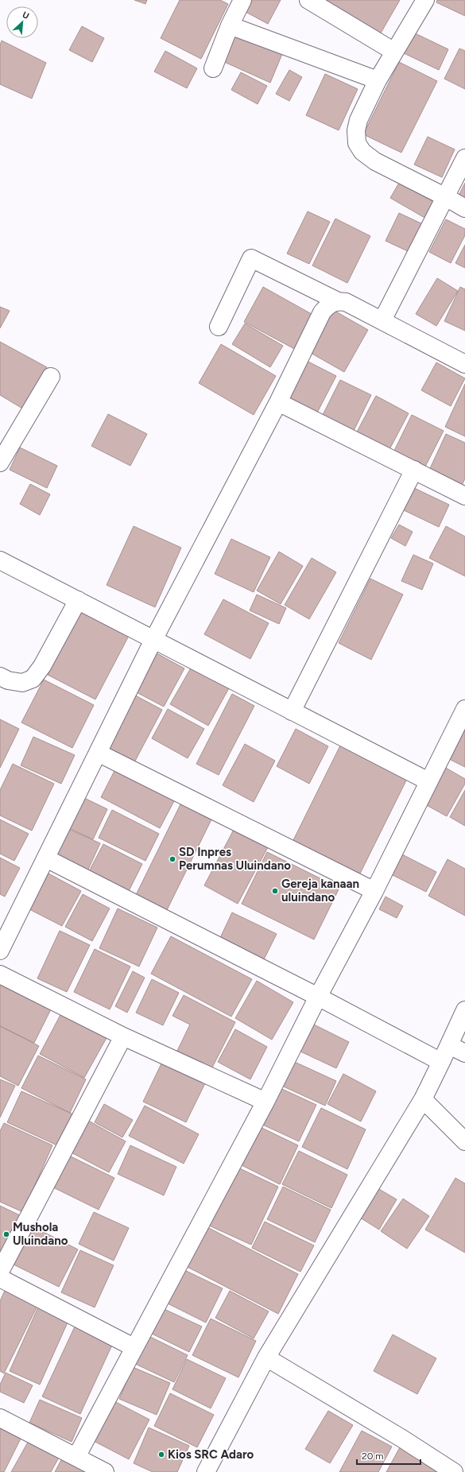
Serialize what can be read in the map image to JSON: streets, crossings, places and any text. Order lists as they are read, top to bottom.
{
  "places": [
    "SD Inpres Perumnas Uluindano",
    "Gereja kanaan uluindano",
    "Mushola Uluindano",
    "Kios SRC Adaro"
  ],
  "scale_bar": "20 m",
  "north": "top right"
}
